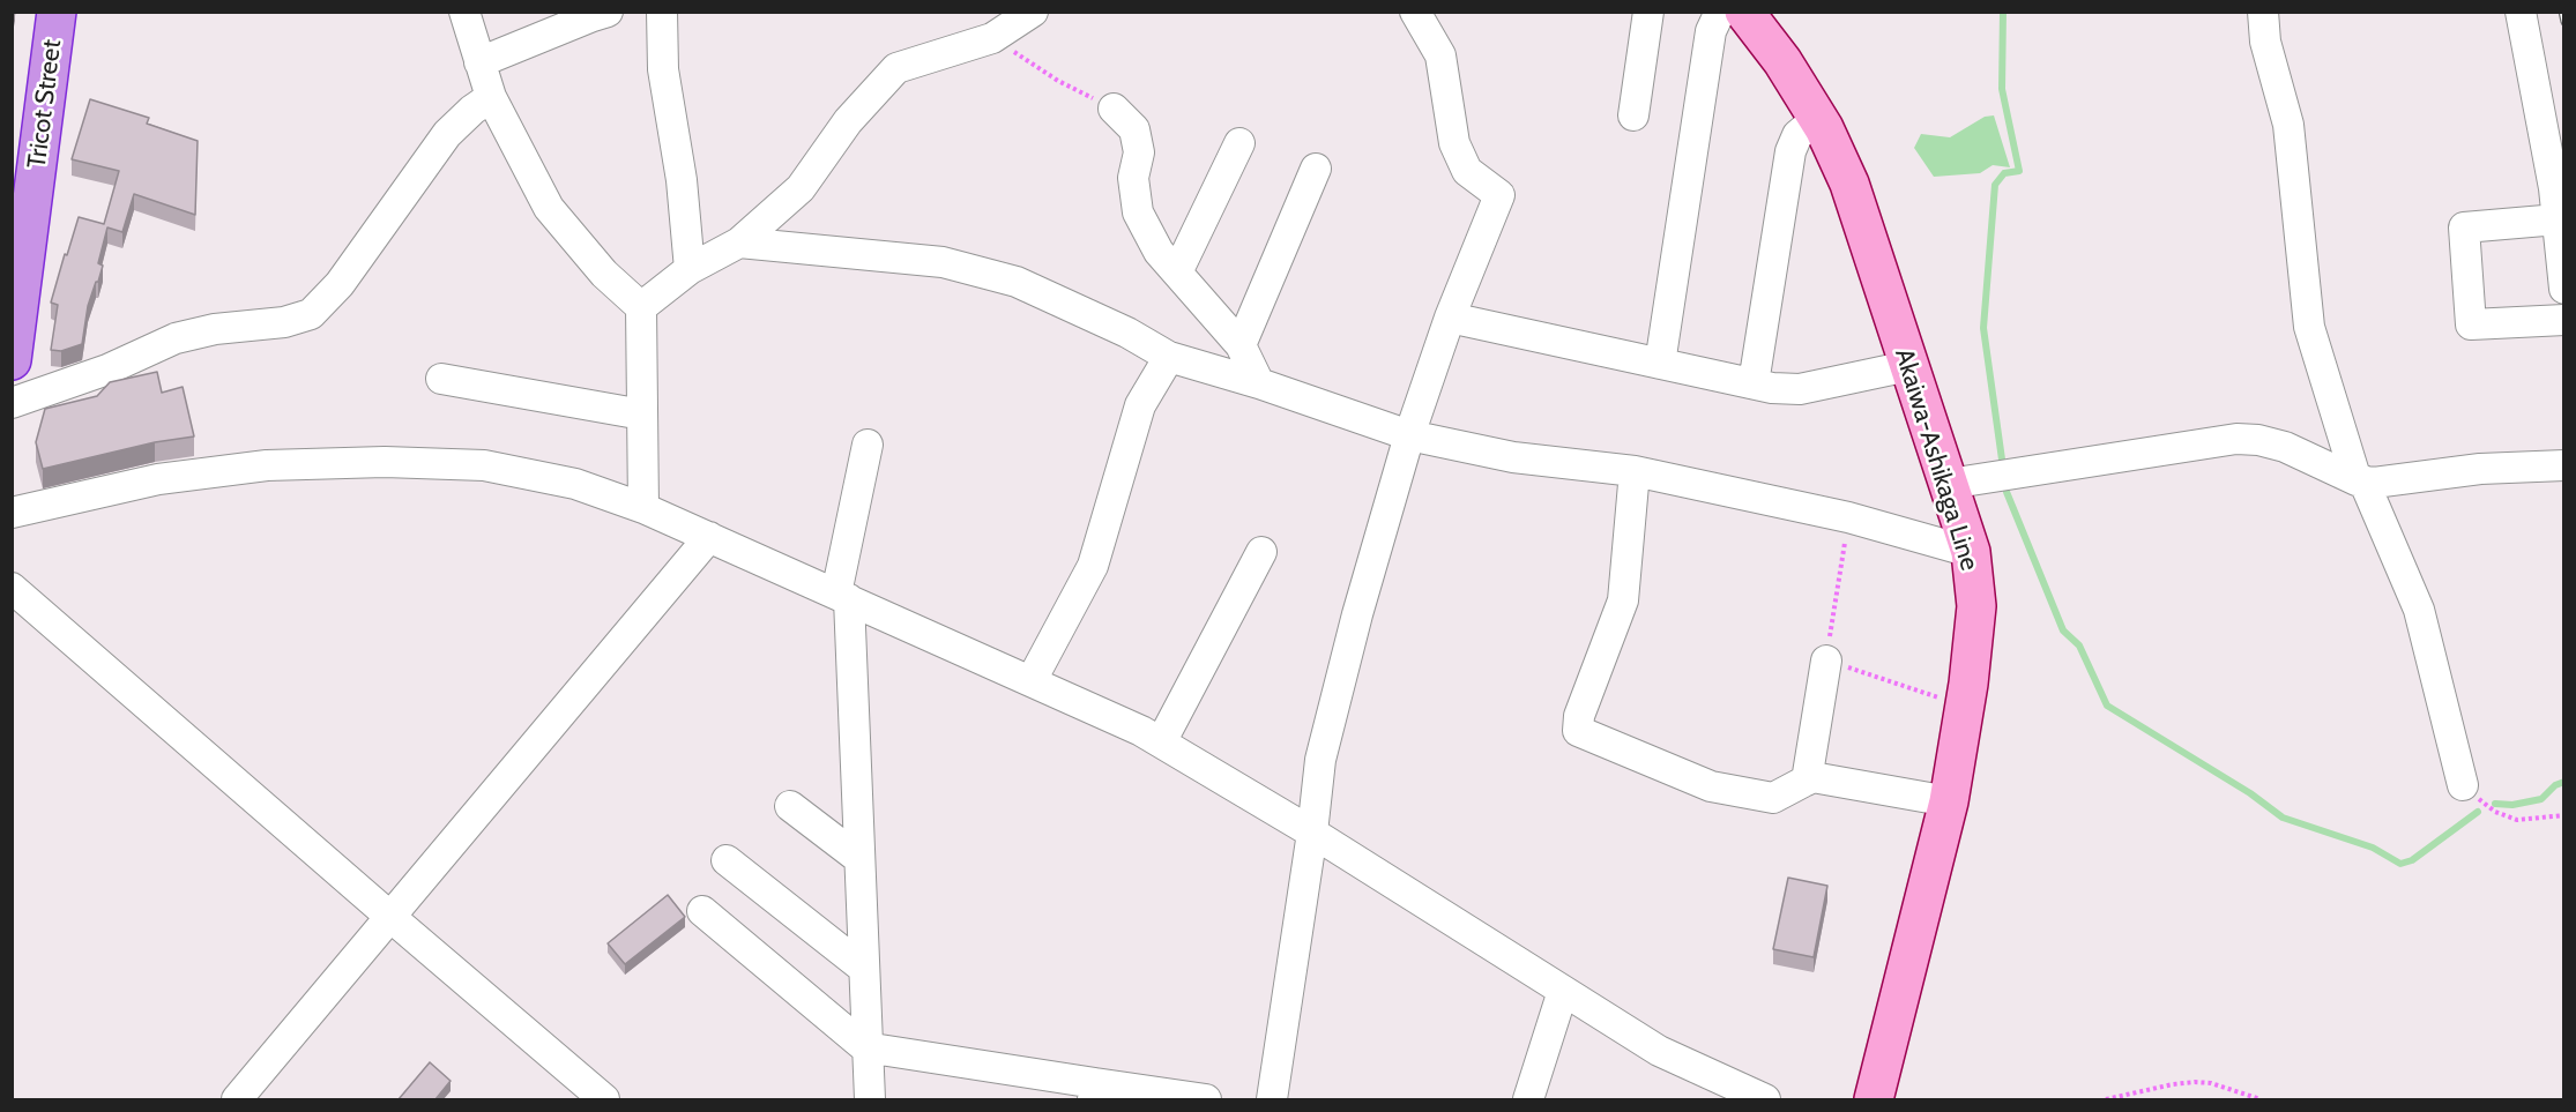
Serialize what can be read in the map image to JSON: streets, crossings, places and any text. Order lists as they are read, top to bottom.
{
  "streets": {
    "highway": ["Tricot Street"],
    "main road": ["Akaiwa-Ashikaga Line"]
  }
}
